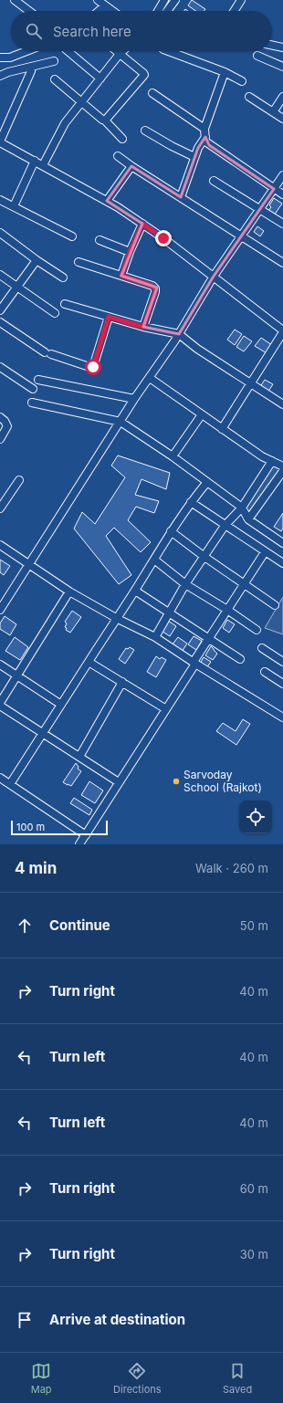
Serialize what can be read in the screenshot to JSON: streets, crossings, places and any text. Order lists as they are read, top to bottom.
{
  "places": ["Sarvoday School (Rajkot)"],
  "scale_bar": "100 m",
  "page": {
    "search": "Search here",
    "scale": "100 m",
    "heading": ["4 min", "Walk · 260 m"],
    "list": [
      ["Continue", "50 m"],
      ["Turn right", "40 m"],
      ["Turn left", "40 m"],
      ["Turn left", "40 m"],
      ["Turn right", "60 m"],
      ["Turn right", "30 m"],
      "Arrive at destination"
    ],
    "nav": ["Map", "Directions", "Saved"]
  }
}
